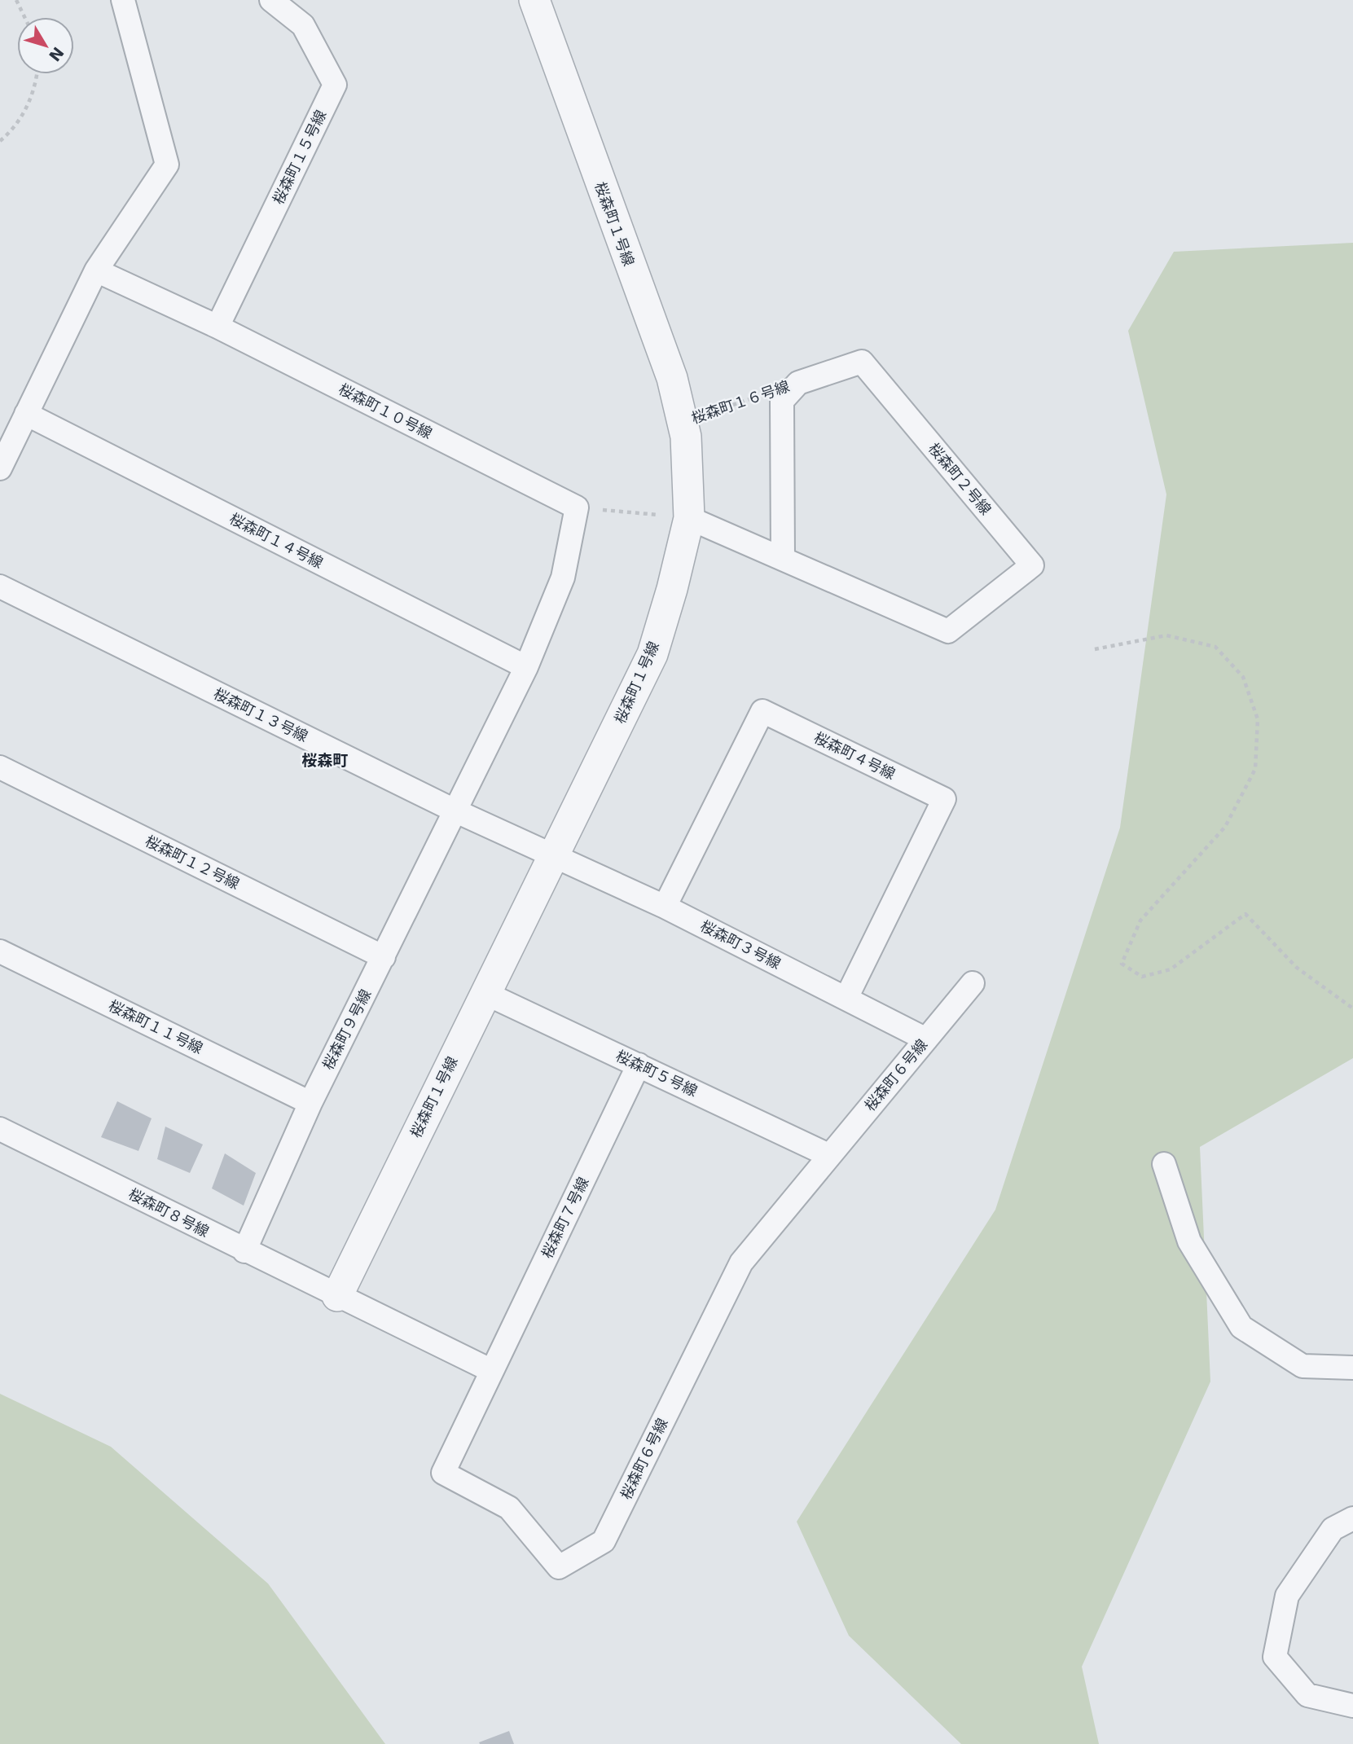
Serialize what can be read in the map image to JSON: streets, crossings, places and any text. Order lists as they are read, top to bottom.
{
  "streets": {
    "street": [
      "桜森町１５号線",
      "桜森町１号線",
      "桜森町１０号線",
      "桜森町２号線",
      "桜森町１４号線",
      "桜森町１３号線",
      "桜森町４号線",
      "桜森町１２号線",
      "桜森町３号線",
      "桜森町１１号線",
      "桜森町９号線",
      "桜森町５号線",
      "桜森町６号線",
      "桜森町８号線",
      "桜森町７号線"
    ],
    "path": ["桜森町１６号線"]
  },
  "crossings": [
    ["桜森町１５号線", "桜森町１０号線"],
    ["桜森町１号線", "桜森町１６号線"],
    ["桜森町１号線", "桜森町２号線"],
    ["桜森町１号線", "桜森町１３号線"],
    ["桜森町１号線", "桜森町３号線"],
    ["桜森町１号線", "桜森町５号線"],
    ["桜森町１号線", "桜森町８号線"],
    ["桜森町１６号線", "桜森町２号線"],
    ["桜森町１３号線", "桜森町３号線"],
    ["桜森町１３号線", "桜森町９号線"],
    ["桜森町４号線", "桜森町３号線"],
    ["桜森町１２号線", "桜森町９号線"],
    ["桜森町３号線", "桜森町６号線"],
    ["桜森町１１号線", "桜森町９号線"],
    ["桜森町９号線", "桜森町８号線"],
    ["桜森町５号線", "桜森町６号線"],
    ["桜森町５号線", "桜森町７号線"],
    ["桜森町６号線", "桜森町７号線"]
  ],
  "districts": ["桜森町"],
  "north": "bottom right"
}
